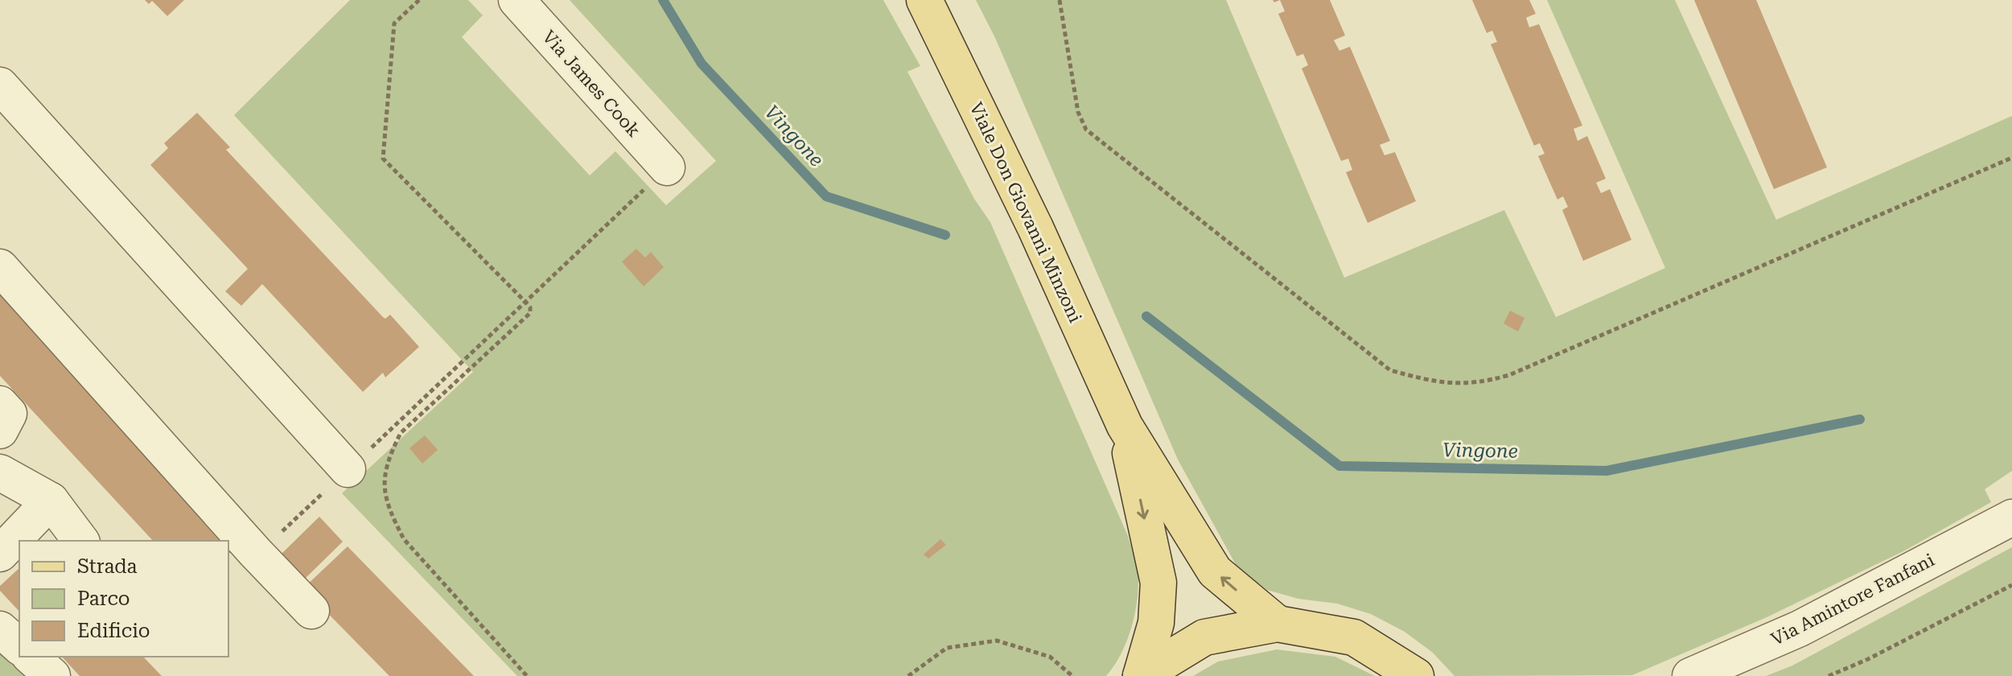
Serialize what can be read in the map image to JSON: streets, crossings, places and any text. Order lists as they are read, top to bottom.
{
  "streets": {
    "main road": ["Viale Don Giovanni Minzoni"],
    "street": ["Via James Cook", "Via Amintore Fanfani"]
  },
  "water": ["Vingone"],
  "legend": ["Strada", "Parco", "Edificio"]
}
